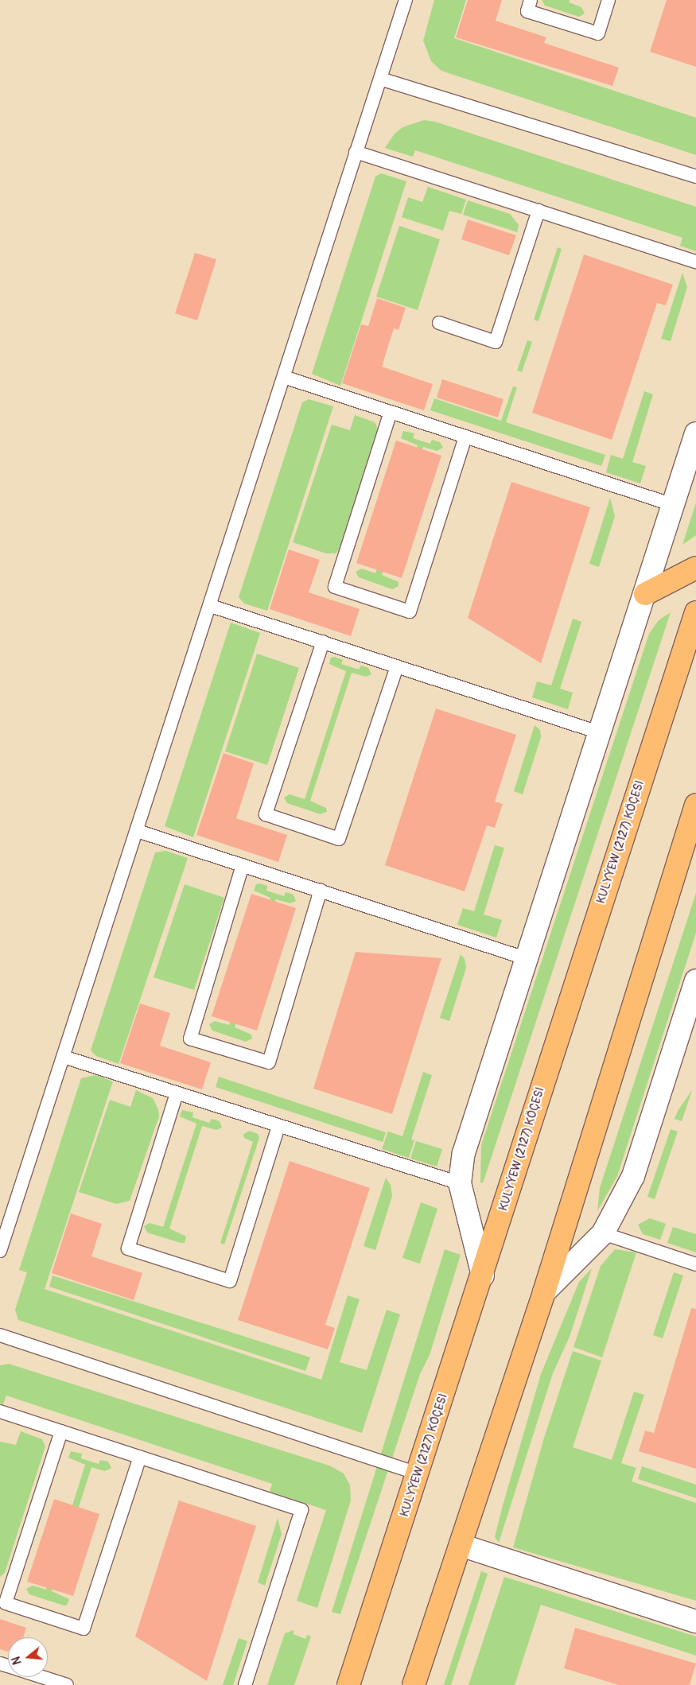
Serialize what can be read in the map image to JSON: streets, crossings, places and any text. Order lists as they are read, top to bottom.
{
  "streets": {
    "highway": ["KULYÝEW (2127) KÖÇESI"]
  },
  "north": "left"
}
